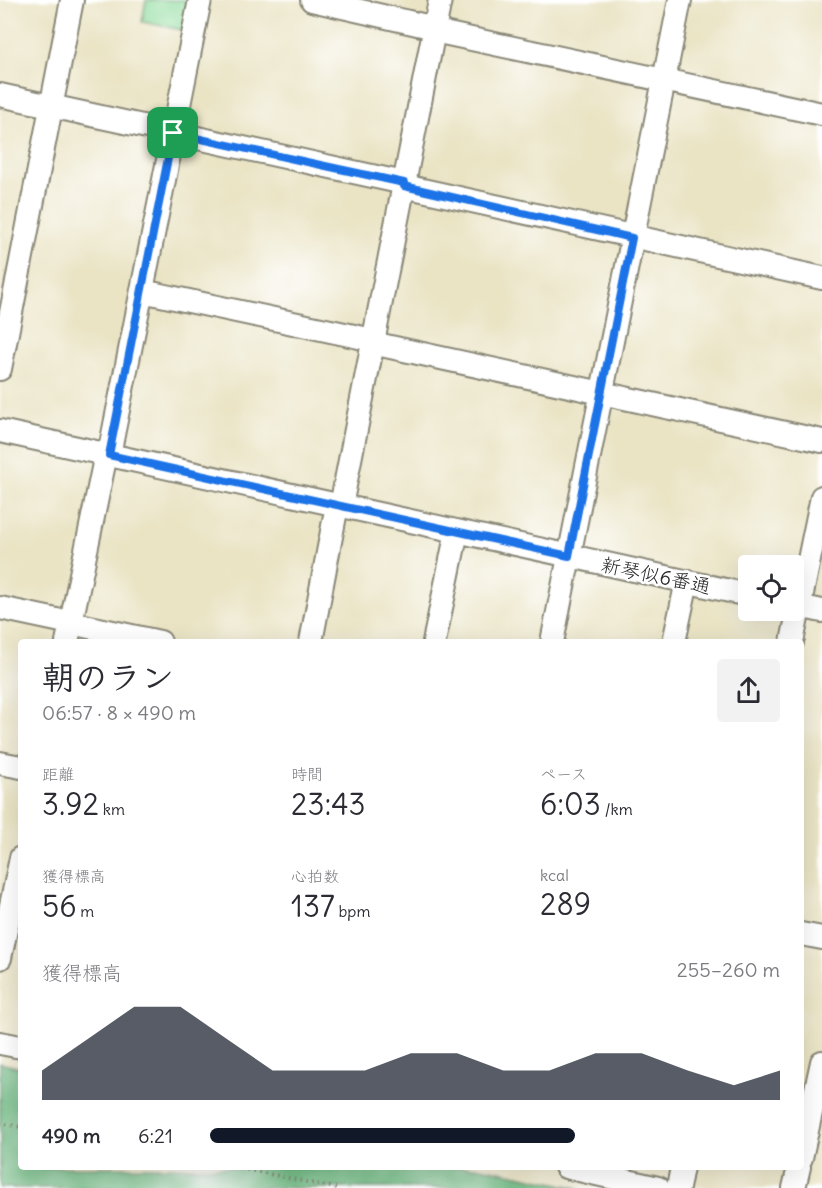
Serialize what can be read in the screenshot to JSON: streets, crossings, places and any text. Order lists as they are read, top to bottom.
{
  "streets": {
    "street": ["新琴似6番通"]
  },
  "page": {
    "heading": ["朝のラン", "06:57 · 8 × 490 m"],
    "stats": [
      ["距離", "3.92 km"],
      ["時間", "23:43"],
      ["ペース", "6:03 /km"],
      ["獲得標高", "56 m"],
      ["心拍数", "137 bpm"],
      ["kcal", "289"]
    ],
    "chart": ["獲得標高", "255–260 m"],
    "list": [
      {
        "name": "490 m",
        "note": "6:21"
      }
    ]
  }
}
